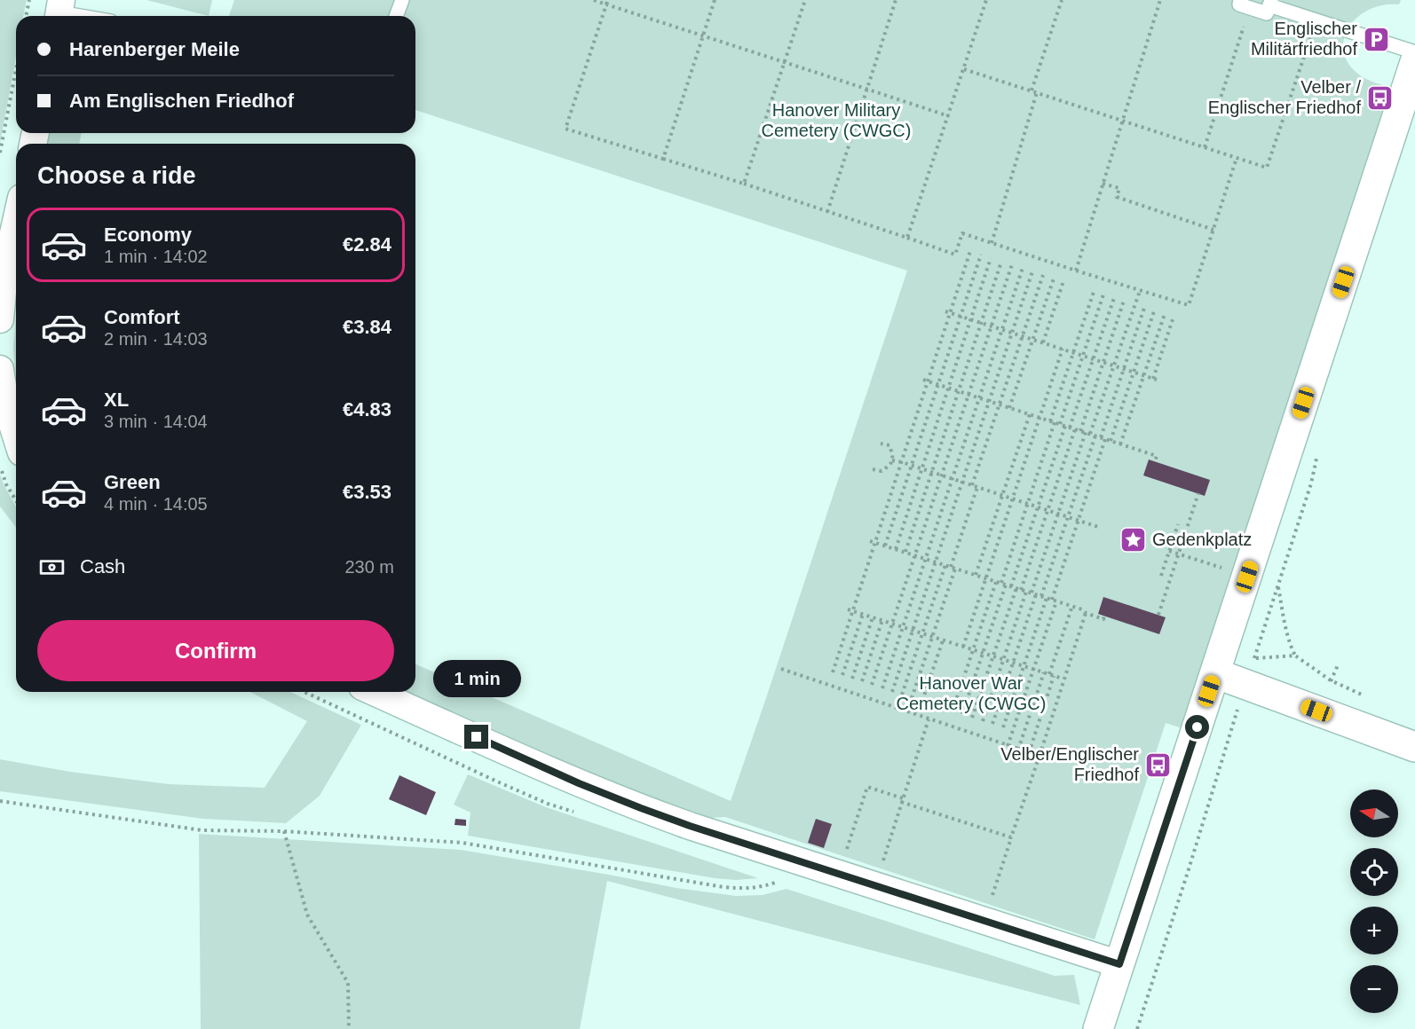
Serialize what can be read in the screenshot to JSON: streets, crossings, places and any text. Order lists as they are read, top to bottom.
{
  "parks": ["Hanover Military Cemetery (CWGC)", "Hanover War Cemetery (CWGC)"],
  "places": {
    "parking": ["Englischer Militärfriedhof"],
    "bus stop": ["Velber / Englischer Friedhof", "Velber/Englischer Friedhof"],
    "place": ["Gedenkplatz"]
  },
  "north": "left",
  "page": {
    "banner": ["Harenberger Meile", "Am Englischen Friedhof"],
    "heading": "Choose a ride",
    "list": [
      {
        "name": "Economy",
        "note": "1 min · 14:02",
        "value": "€2.84"
      },
      {
        "name": "Comfort",
        "note": "2 min · 14:03",
        "value": "€3.84"
      },
      {
        "name": "XL",
        "note": "3 min · 14:04",
        "value": "€4.83"
      },
      {
        "name": "Green",
        "note": "4 min · 14:05",
        "value": "€3.53"
      }
    ],
    "pay": ["Cash", "230 m"],
    "buttons": "Confirm",
    "bubble": "1 min",
    "map_buttons": ["+", "−"]
  }
}
